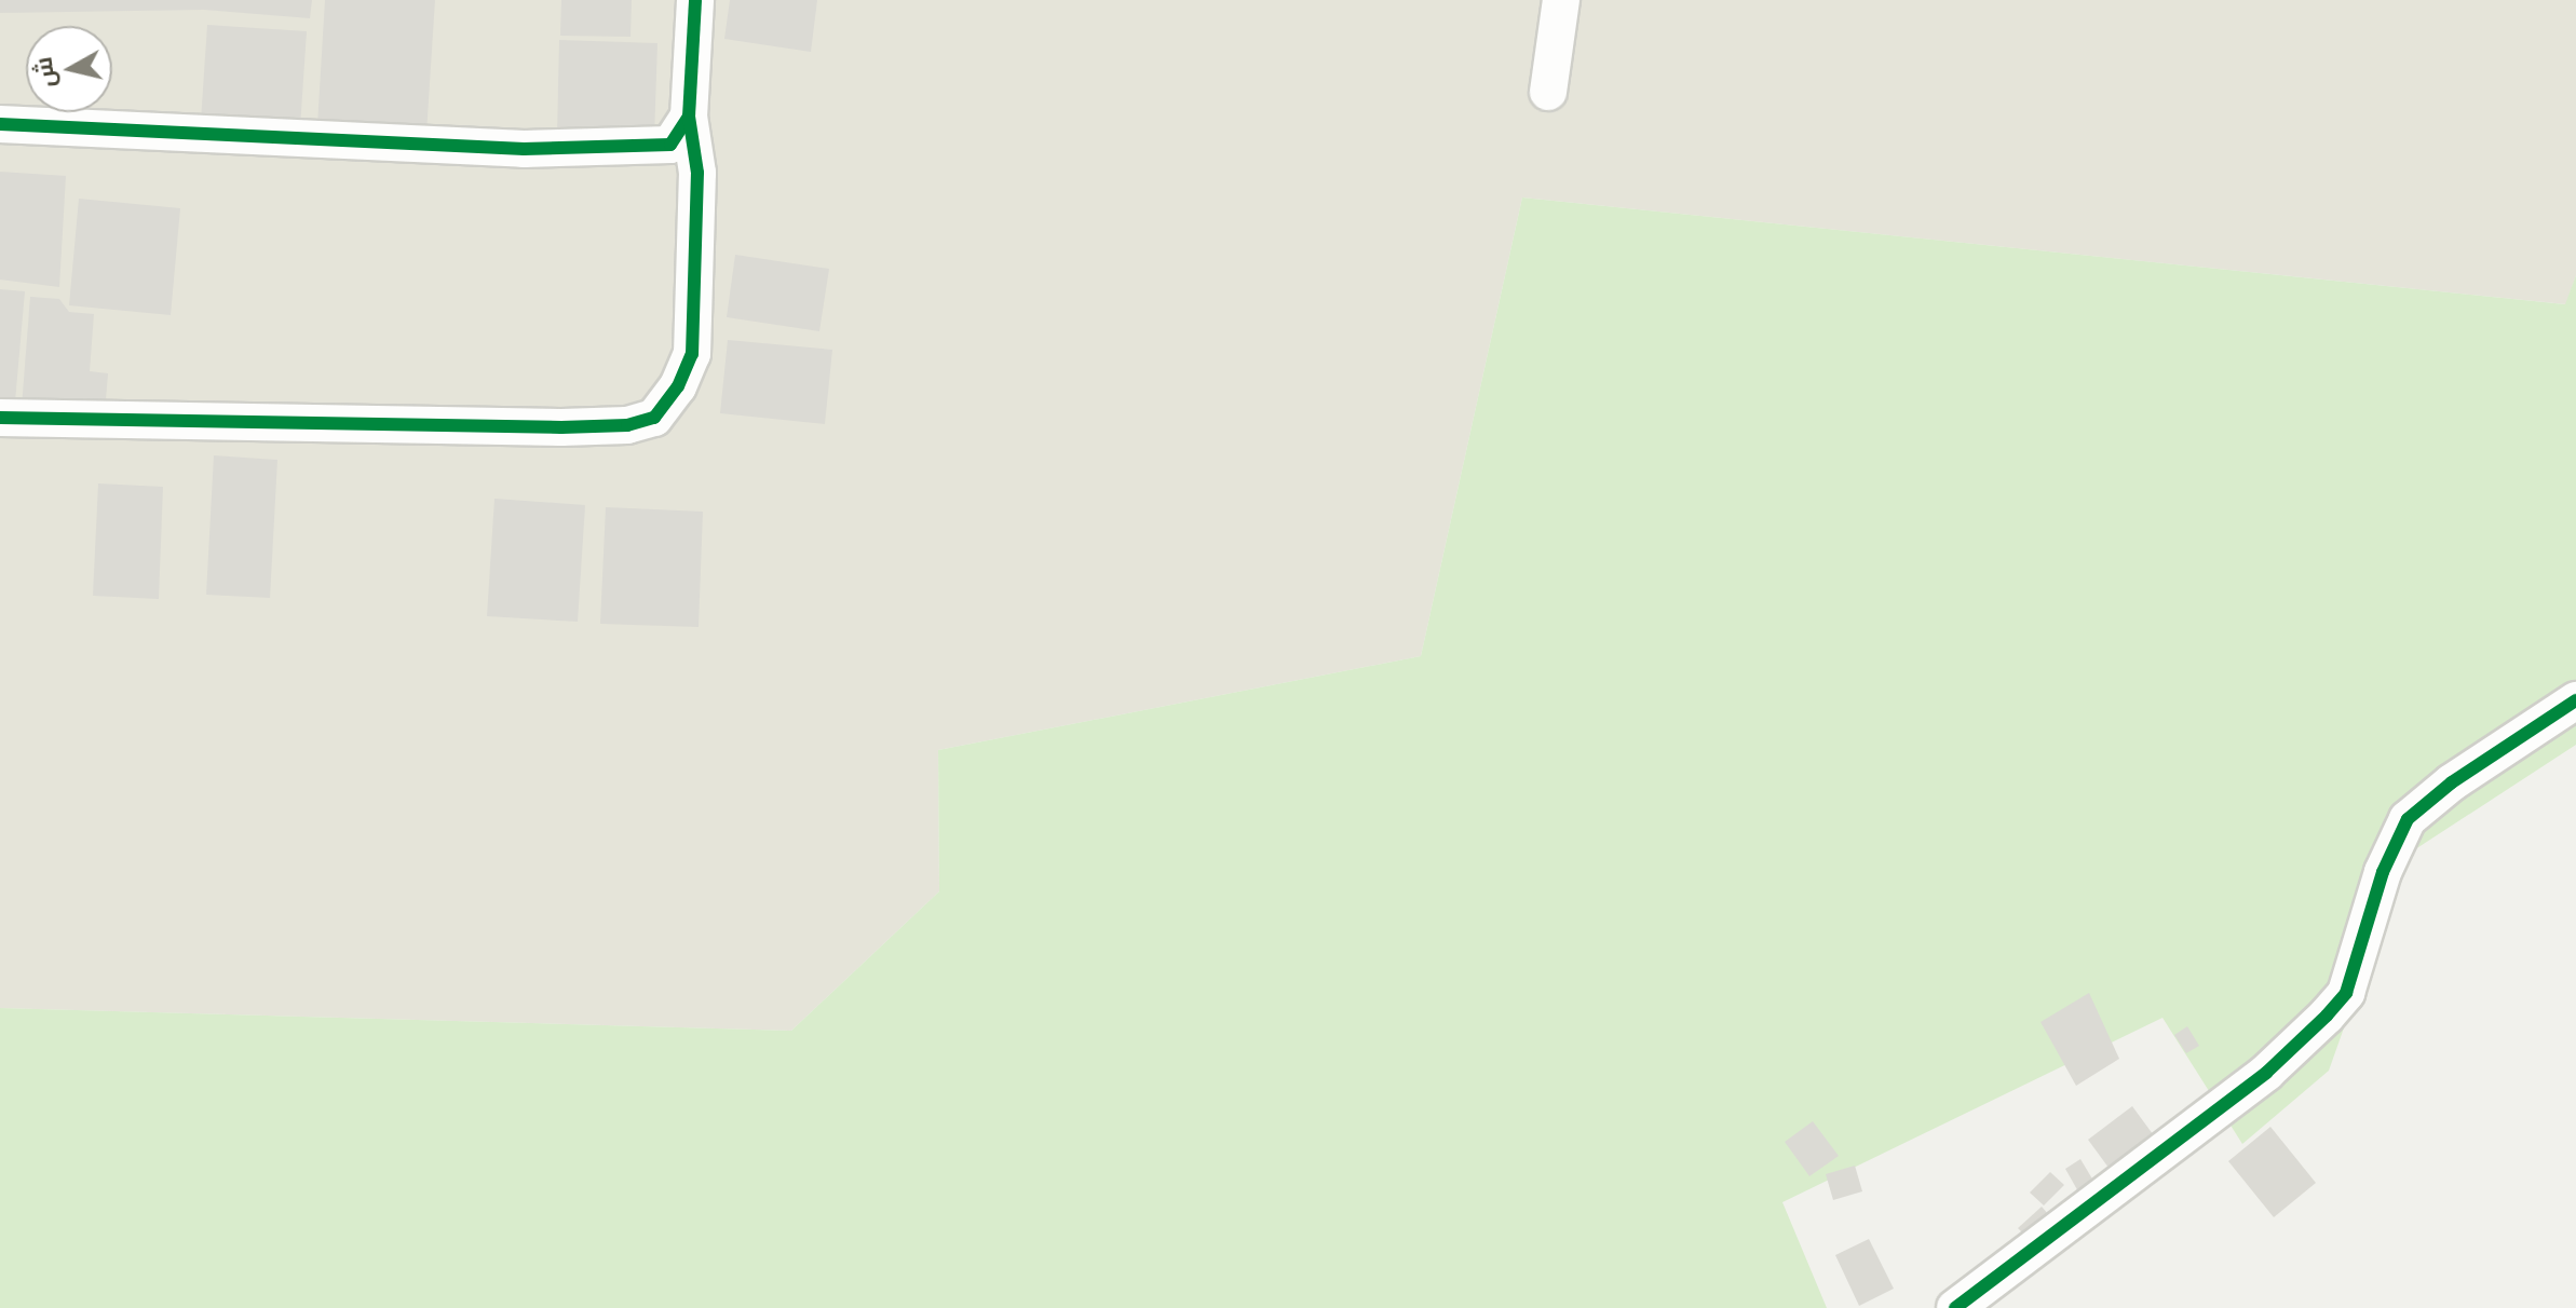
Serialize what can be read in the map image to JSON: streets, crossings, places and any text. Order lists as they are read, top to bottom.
{
  "north": "left"
}
